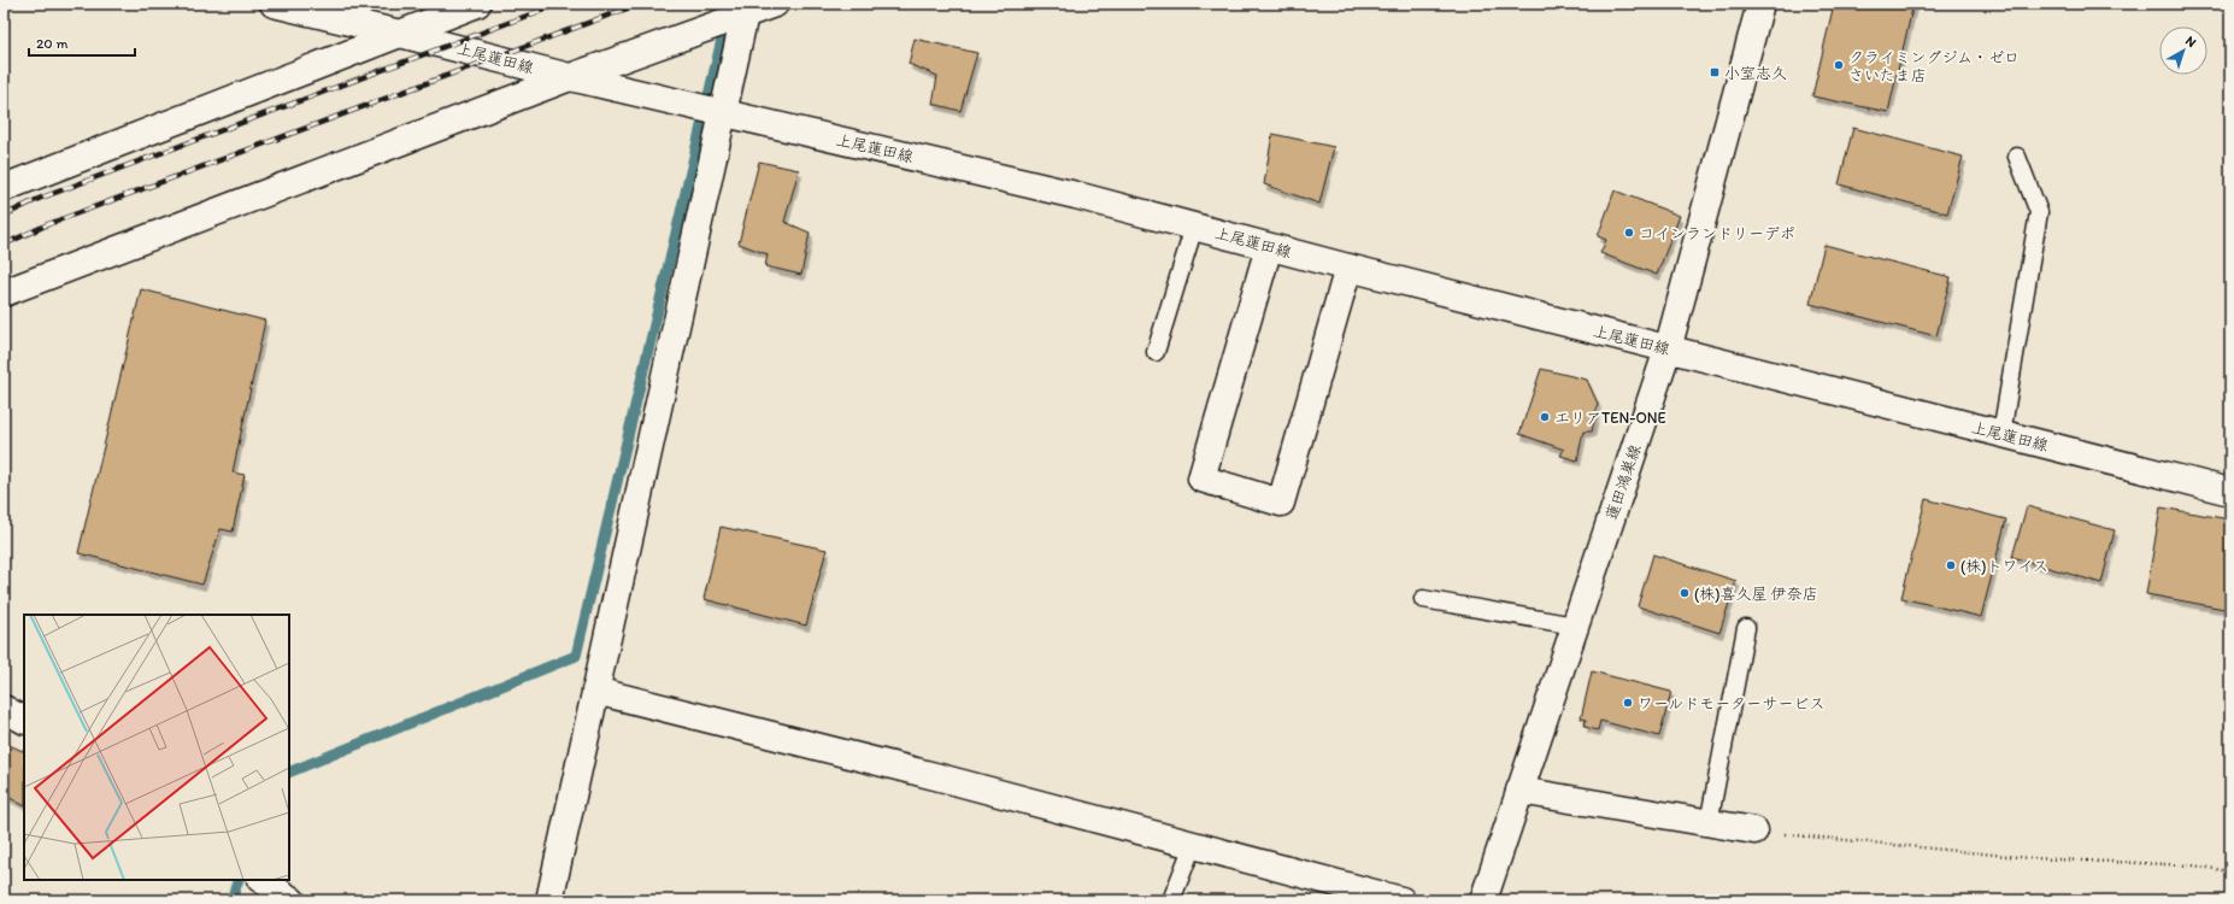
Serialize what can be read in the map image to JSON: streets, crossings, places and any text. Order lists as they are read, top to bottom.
{
  "streets": {
    "street": ["上尾蓮田線", "蓮田鴻巣線"]
  },
  "crossings": [
    ["上尾蓮田線", "蓮田鴻巣線"]
  ],
  "places": {
    "other": [
      "クライミングジム・ゼロ さいたま店",
      "コインランドリーデポ",
      "エリアTEN-ONE",
      "(株)トワイス",
      "(株)喜久屋 伊奈店",
      "ワールドモーターサービス"
    ],
    "transit": ["小室志久"]
  },
  "scale_bar": "20 m",
  "north": "top right"
}
